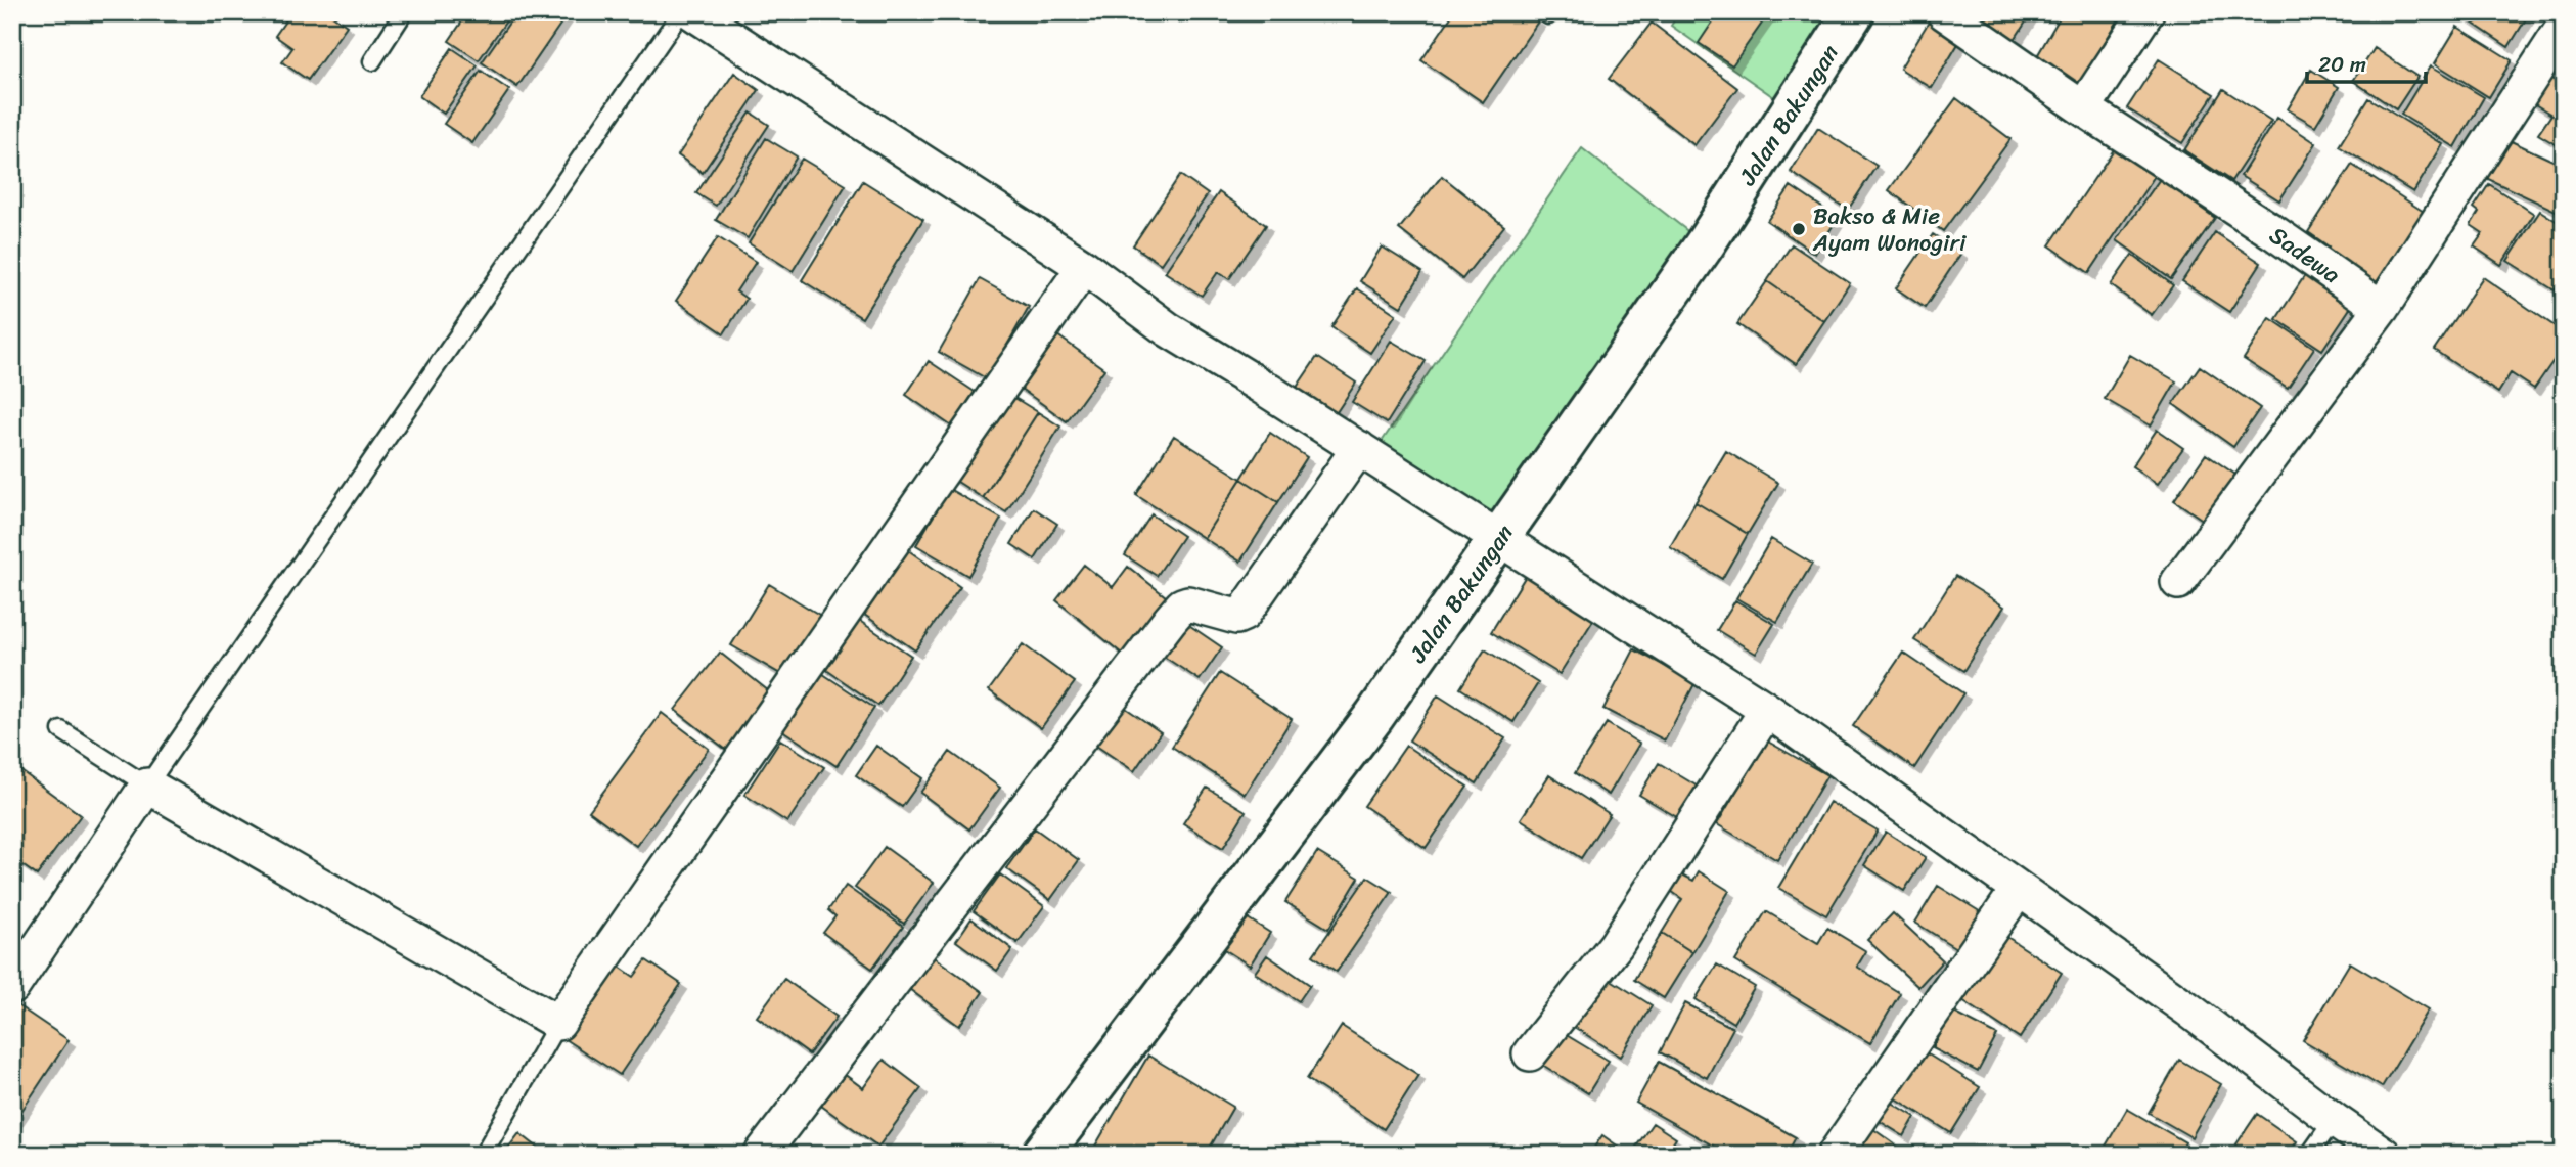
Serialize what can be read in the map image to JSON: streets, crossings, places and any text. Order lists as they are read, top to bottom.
{
  "streets": {
    "street": ["Jalan Bakungan", "Sadewa"]
  },
  "places": ["Bakso & Mie Ayam Wonogiri"],
  "scale_bar": "20 m"
}
